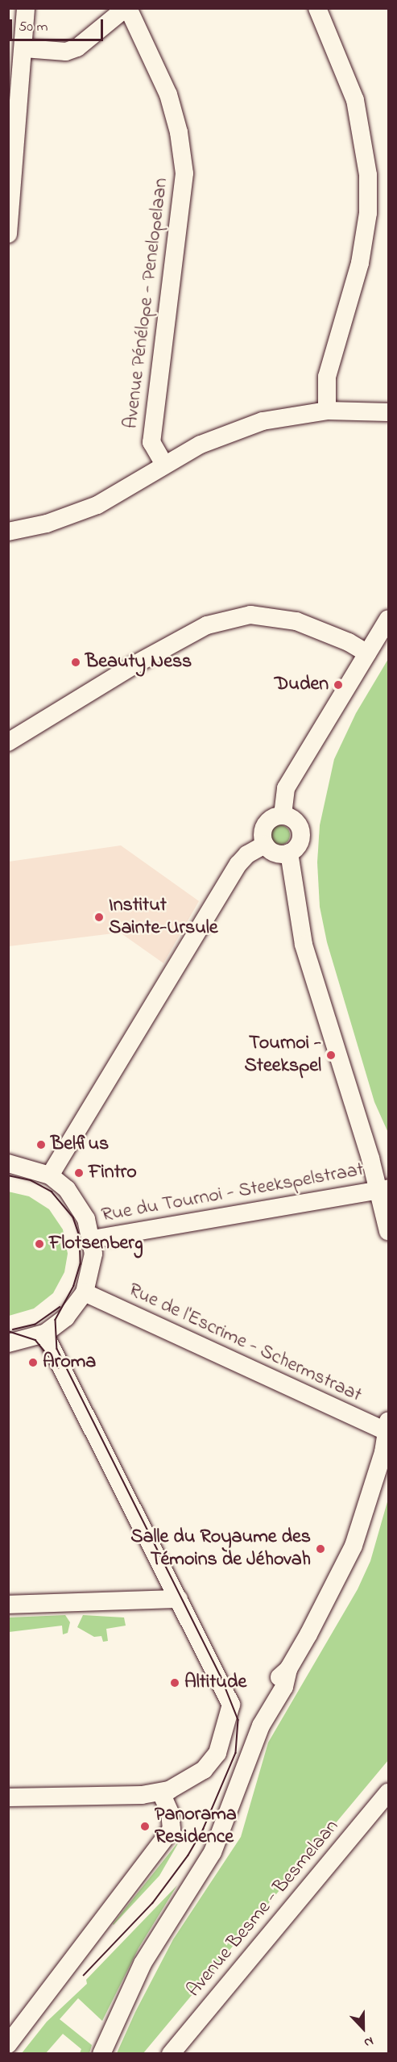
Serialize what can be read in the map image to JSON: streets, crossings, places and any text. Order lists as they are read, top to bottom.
{
  "streets": {
    "street": [
      "Avenue Pénélope - Penelopelaan",
      "Rue du Tournoi - Steekspelstraat",
      "Rue de l'Escrime - Schermstraat",
      "Avenue Besme - Besmelaan"
    ]
  },
  "places": [
    "Beauty Ness",
    "Duden",
    "Institut Sainte-Ursule",
    "Tournoi - Steekspel",
    "Belfius",
    "Fintro",
    "Flotsenberg",
    "Aroma",
    "Salle du Royaume des Témoins de Jéhovah",
    "Altitude",
    "Panorama Residence"
  ],
  "scale_bar": "50 m",
  "north": "bottom"
}
